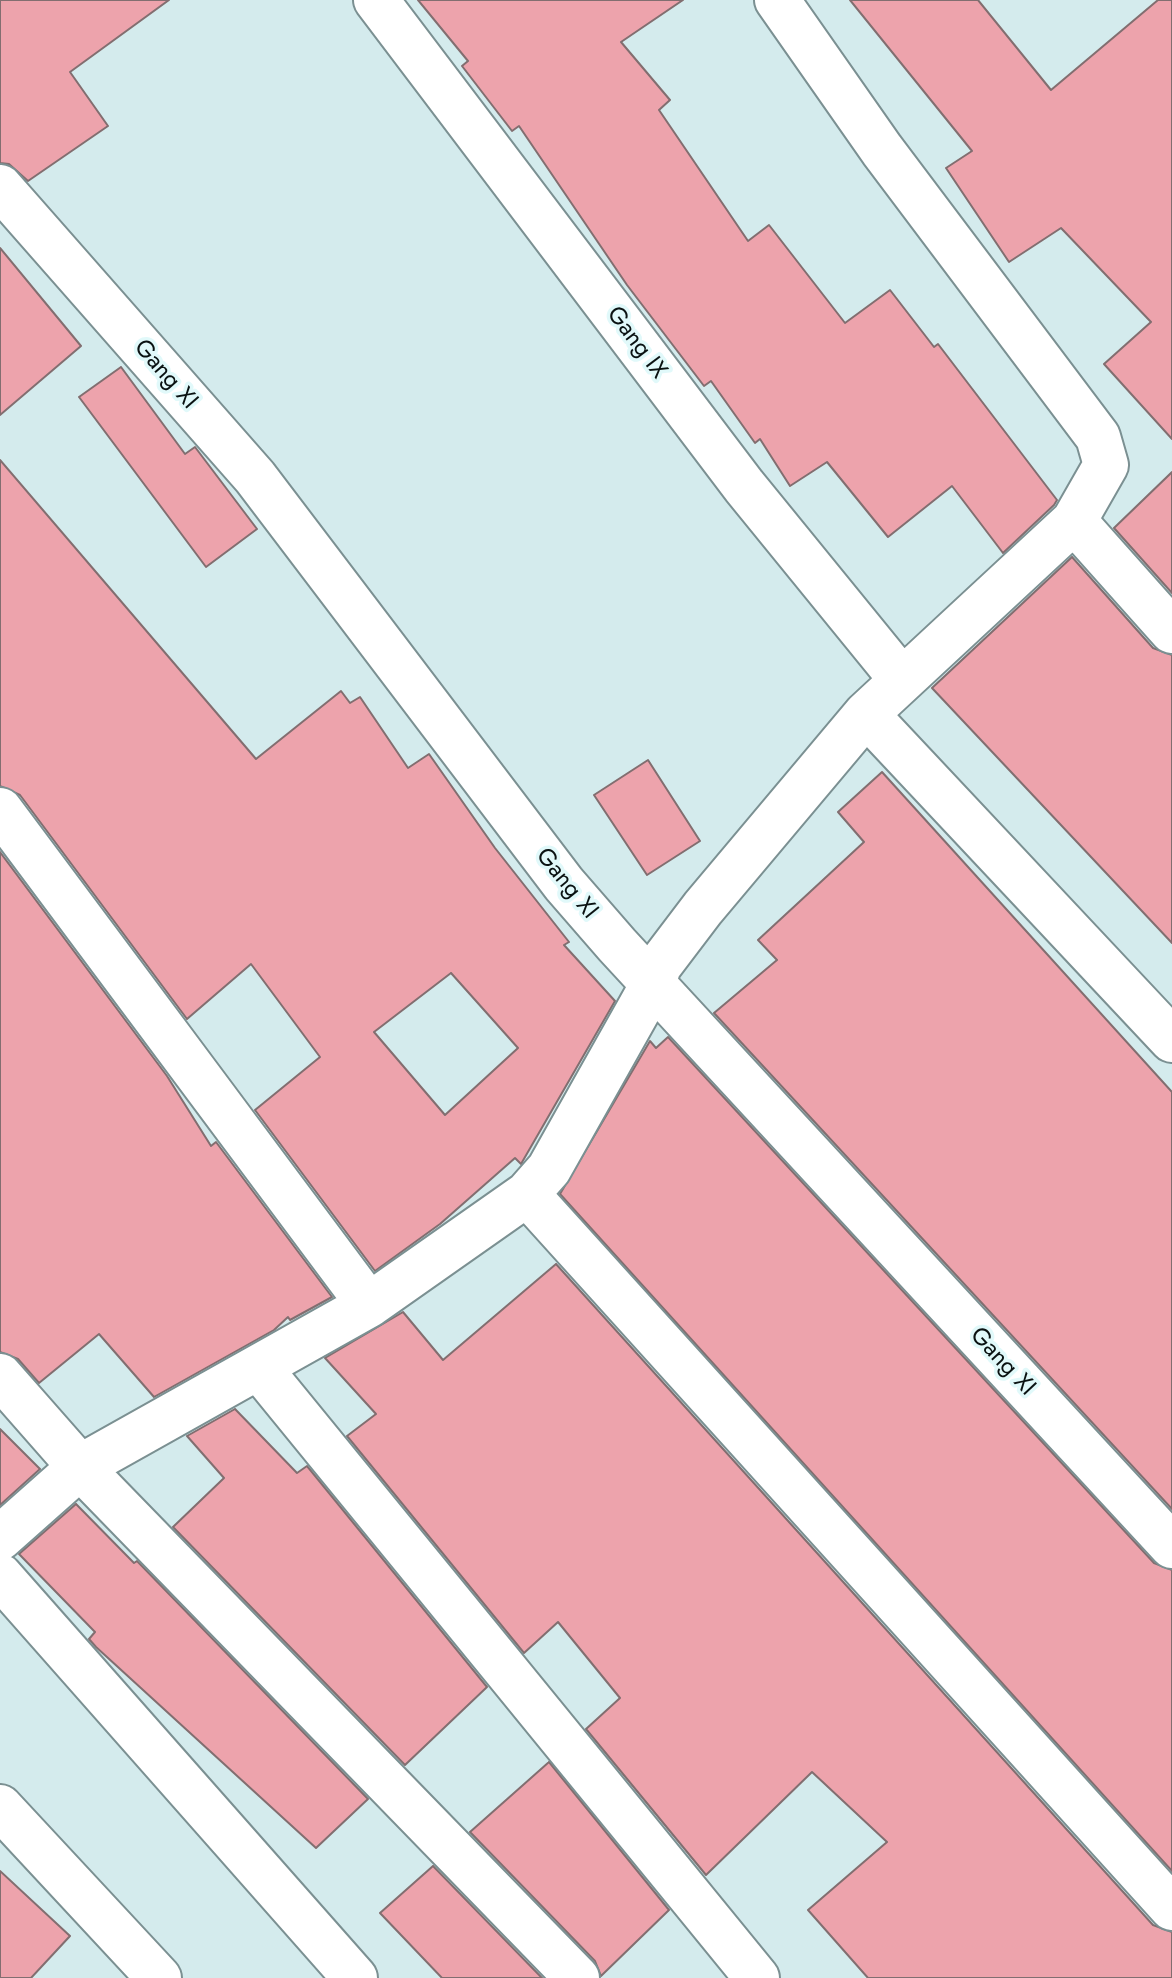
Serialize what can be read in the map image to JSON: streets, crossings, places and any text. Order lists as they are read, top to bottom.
{
  "streets": {
    "street": ["Gang IX", "Gang XI"]
  }
}
